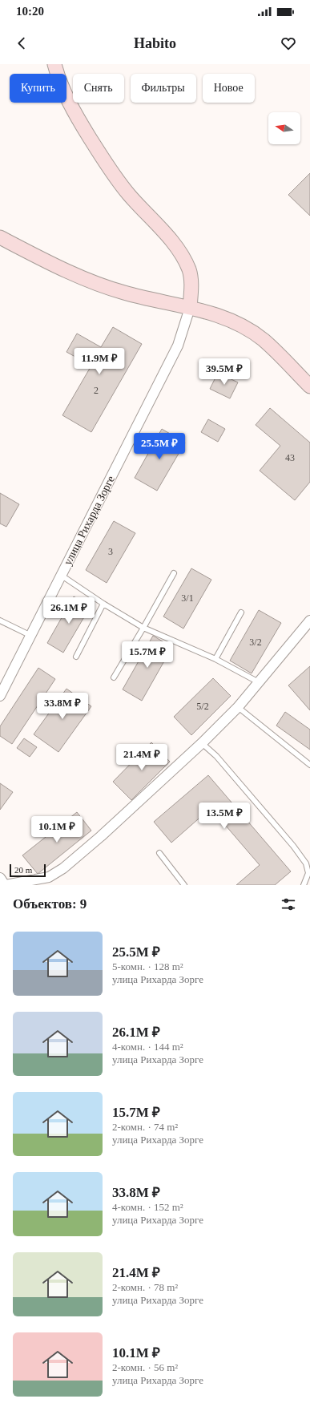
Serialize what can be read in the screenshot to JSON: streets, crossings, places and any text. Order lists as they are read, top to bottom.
{
  "streets": {
    "street": ["улица Рихарда Зорге"]
  },
  "house_numbers": [
    "2",
    "43",
    "3",
    "3/1",
    "3/2",
    "5/2"
  ],
  "scale_bar": "20 m",
  "north": "left",
  "page": {
    "status": "10:20",
    "header": "Habito",
    "chip": [
      "Купить",
      "Снять",
      "Фильтры",
      "Новое"
    ],
    "price": [
      "11.9M ₽",
      "39.5M ₽",
      "25.5M ₽",
      "26.1M ₽",
      "15.7M ₽",
      "33.8M ₽",
      "21.4M ₽",
      "13.5M ₽",
      "10.1M ₽"
    ],
    "scale": "20 m",
    "heading": "Объектов: 9",
    "list": [
      {
        "name": "25.5M ₽",
        "note": "5-комн. · 128 m² · улица Рихарда Зорге"
      },
      {
        "name": "26.1M ₽",
        "note": "4-комн. · 144 m² · улица Рихарда Зорге"
      },
      {
        "name": "15.7M ₽",
        "note": "2-комн. · 74 m² · улица Рихарда Зорге"
      },
      {
        "name": "33.8M ₽",
        "note": "4-комн. · 152 m² · улица Рихарда Зорге"
      },
      {
        "name": "21.4M ₽",
        "note": "2-комн. · 78 m² · улица Рихарда Зорге"
      },
      {
        "name": "10.1M ₽",
        "note": "2-комн. · 56 m² · улица Рихарда Зорге"
      }
    ]
  }
}
